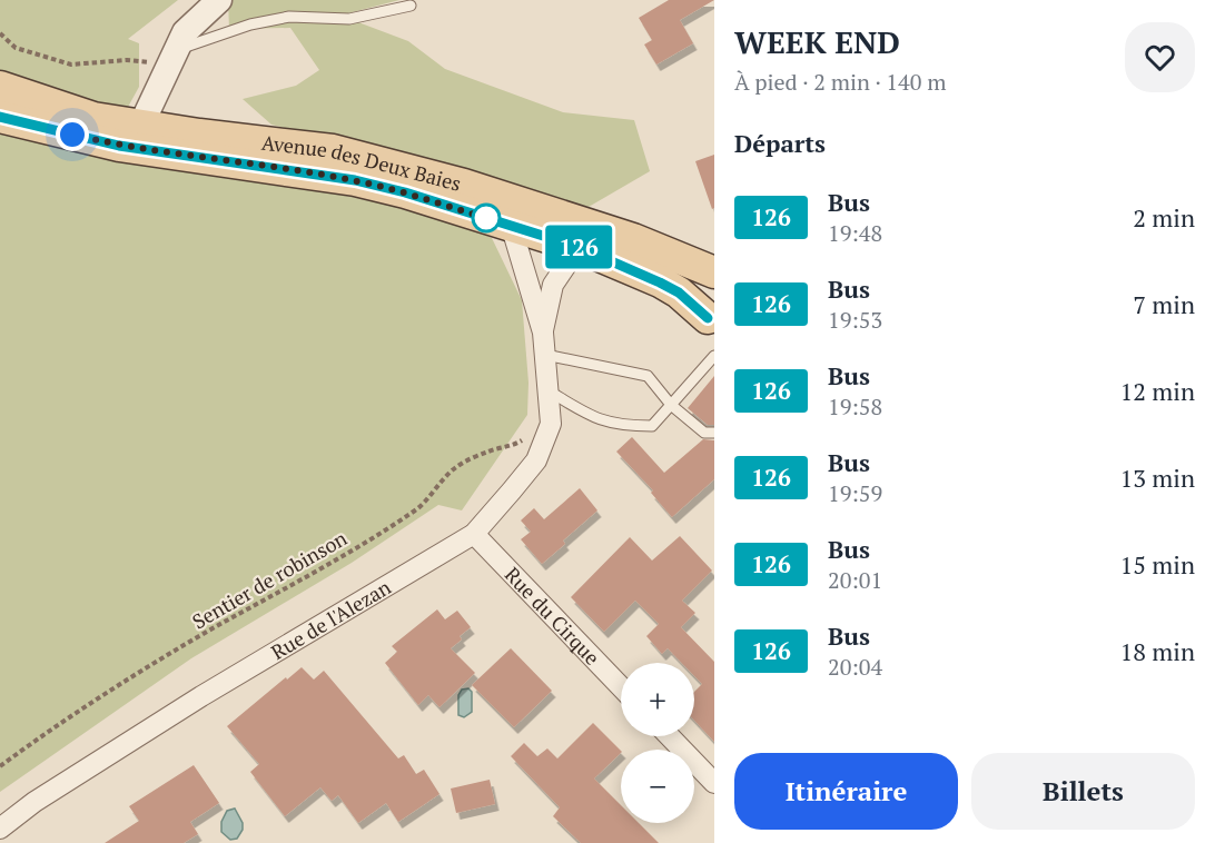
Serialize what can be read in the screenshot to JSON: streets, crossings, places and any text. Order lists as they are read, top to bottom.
{
  "streets": {
    "main road": ["Avenue des Deux Baies"],
    "street": ["Rue du Cirque", "Rue de l'Alezan"],
    "path": ["Sentier de robinson"]
  },
  "crossings": [
    ["Avenue des Deux Baies", "Rue de l'Alezan"],
    ["Sentier de robinson", "Rue de l'Alezan"],
    ["Rue du Cirque", "Rue de l'Alezan"]
  ],
  "lines": ["bus line 126"],
  "page": {
    "on_map": "126",
    "heading": [
      ["WEEK END", "À pied · 2 min · 140 m"],
      "Départs"
    ],
    "list": [
      {
        "mark": "126",
        "name": "Bus",
        "note": "19:48",
        "value": "2 min"
      },
      {
        "mark": "126",
        "name": "Bus",
        "note": "19:53",
        "value": "7 min"
      },
      {
        "mark": "126",
        "name": "Bus",
        "note": "19:58",
        "value": "12 min"
      },
      {
        "mark": "126",
        "name": "Bus",
        "note": "19:59",
        "value": "13 min"
      },
      {
        "mark": "126",
        "name": "Bus",
        "note": "20:01",
        "value": "15 min"
      },
      {
        "mark": "126",
        "name": "Bus",
        "note": "20:04",
        "value": "18 min"
      }
    ],
    "map_buttons": ["+", "−"],
    "buttons": ["Itinéraire", "Billets"]
  }
}
